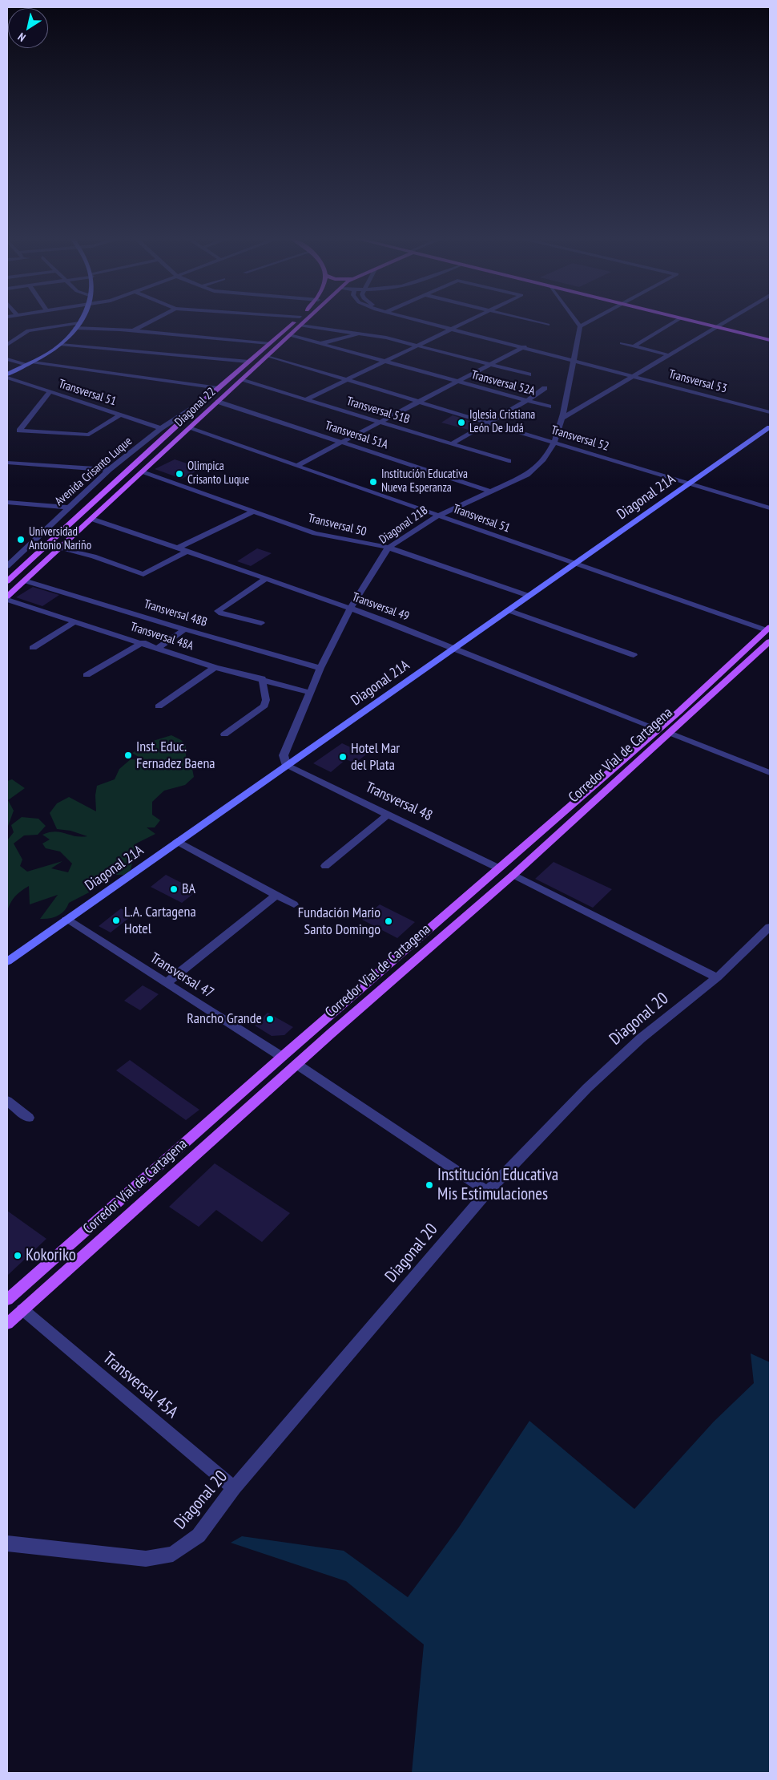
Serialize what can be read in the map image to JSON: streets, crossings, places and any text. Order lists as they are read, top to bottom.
{
  "streets": {
    "main road": ["Diagonal 22", "Corredor Vial de Cartagena"],
    "street": [
      "Transversal 53",
      "Transversal 52A",
      "Transversal 51",
      "Transversal 51B",
      "Transversal 51A",
      "Transversal 52",
      "Avenida Crisanto Luque",
      "Diagonal 21A",
      "Transversal 50",
      "Diagonal 21B",
      "Transversal 49",
      "Transversal 48B",
      "Transversal 48A",
      "Transversal 48",
      "Transversal 47",
      "Diagonal 20",
      "Transversal 45A"
    ]
  },
  "crossings": [
    ["Transversal 53", "Diagonal 21B"],
    ["Transversal 52A", "Diagonal 22"],
    ["Transversal 51", "Diagonal 22"],
    ["Transversal 51", "Avenida Crisanto Luque"],
    ["Transversal 51", "Diagonal 21A"],
    ["Transversal 51", "Diagonal 21B"],
    ["Transversal 51", "Corredor Vial de Cartagena"],
    ["Diagonal 22", "Transversal 51B"],
    ["Diagonal 22", "Transversal 51A"],
    ["Diagonal 22", "Transversal 52"],
    ["Diagonal 22", "Avenida Crisanto Luque"],
    ["Diagonal 22", "Transversal 50"],
    ["Diagonal 22", "Transversal 49"],
    ["Diagonal 22", "Transversal 48B"],
    ["Transversal 51A", "Diagonal 21B"],
    ["Transversal 52", "Diagonal 21A"],
    ["Transversal 52", "Diagonal 21B"],
    ["Diagonal 21A", "Transversal 50"],
    ["Diagonal 21A", "Diagonal 21B"],
    ["Diagonal 21A", "Transversal 49"],
    ["Diagonal 21A", "Transversal 48"],
    ["Diagonal 21A", "Transversal 47"],
    ["Transversal 50", "Diagonal 21B"],
    ["Diagonal 21B", "Transversal 49"],
    ["Diagonal 21B", "Transversal 48B"],
    ["Diagonal 21B", "Transversal 48A"],
    ["Diagonal 21B", "Transversal 48"],
    ["Transversal 49", "Corredor Vial de Cartagena"],
    ["Corredor Vial de Cartagena", "Transversal 48"],
    ["Corredor Vial de Cartagena", "Transversal 47"],
    ["Corredor Vial de Cartagena", "Transversal 45A"],
    ["Diagonal 20", "Transversal 45A"]
  ],
  "places": [
    "Iglesia Cristiana León De Judá",
    "Olimpica Crisanto Luque",
    "Institución Educativa Nueva Esperanza",
    "Universidad Antonio Nariño",
    "Inst. Educ. Fernadez Baena",
    "Hotel Mar del Plata",
    "BA",
    "L.A. Cartagena Hotel",
    "Fundación Mario Santo Domingo",
    "Rancho Grande",
    "Institución Educativa Mis Estimulaciones",
    "Kokoriko"
  ],
  "north": "bottom left"
}
